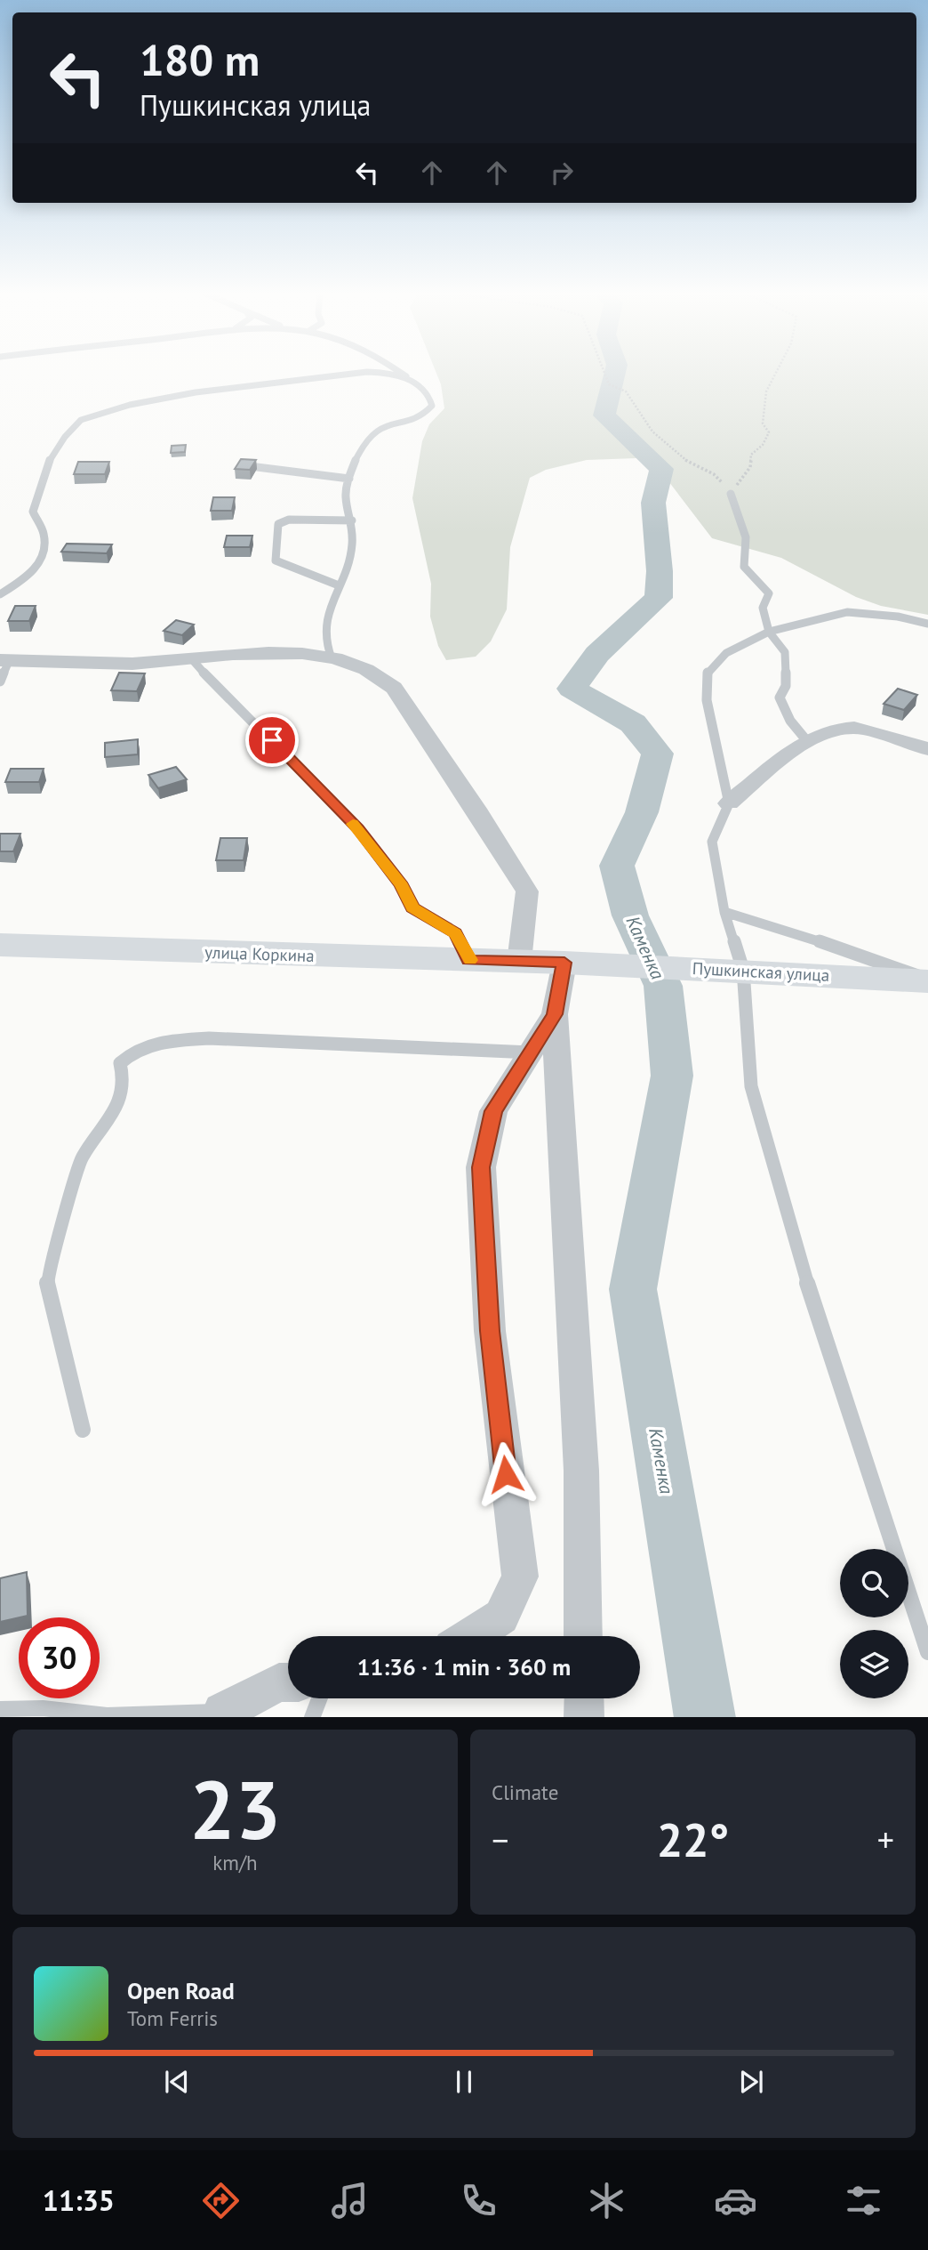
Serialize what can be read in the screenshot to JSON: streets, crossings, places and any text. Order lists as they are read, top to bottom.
{
  "streets": {
    "main road": ["улица Коркина", "Пушкинская улица"]
  },
  "crossings": [
    ["улица Коркина", "Пушкинская улица"]
  ],
  "water": ["Каменка"],
  "page": {
    "turn": ["180 m", "Пушкинская улица"],
    "limit": "30",
    "trip": "11:36 · 1 min · 360 m",
    "tile": [
      ["23", "km/h"],
      "Climate"
    ],
    "heat": ["−", "22°", "+"],
    "song": ["Open Road", "Tom Ferris"],
    "tabs": "11:35"
  }
}
